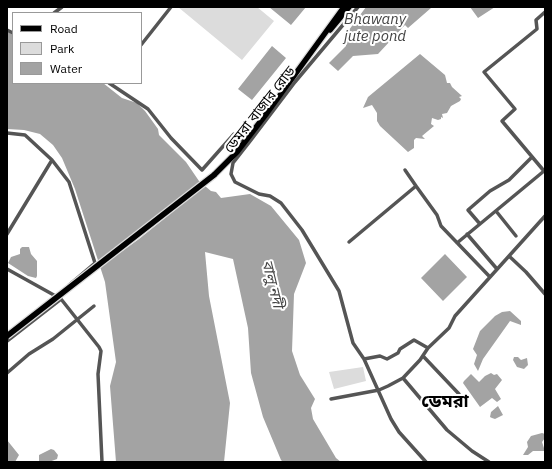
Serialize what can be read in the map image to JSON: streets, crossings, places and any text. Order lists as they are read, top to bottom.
{
  "streets": {
    "street": ["ডেমরা বাজার রোড"]
  },
  "districts": ["ডেমরা"],
  "water": ["Bhawany jute pond", "বালু নদী"],
  "legend": ["Road", "Park", "Water"]
}
